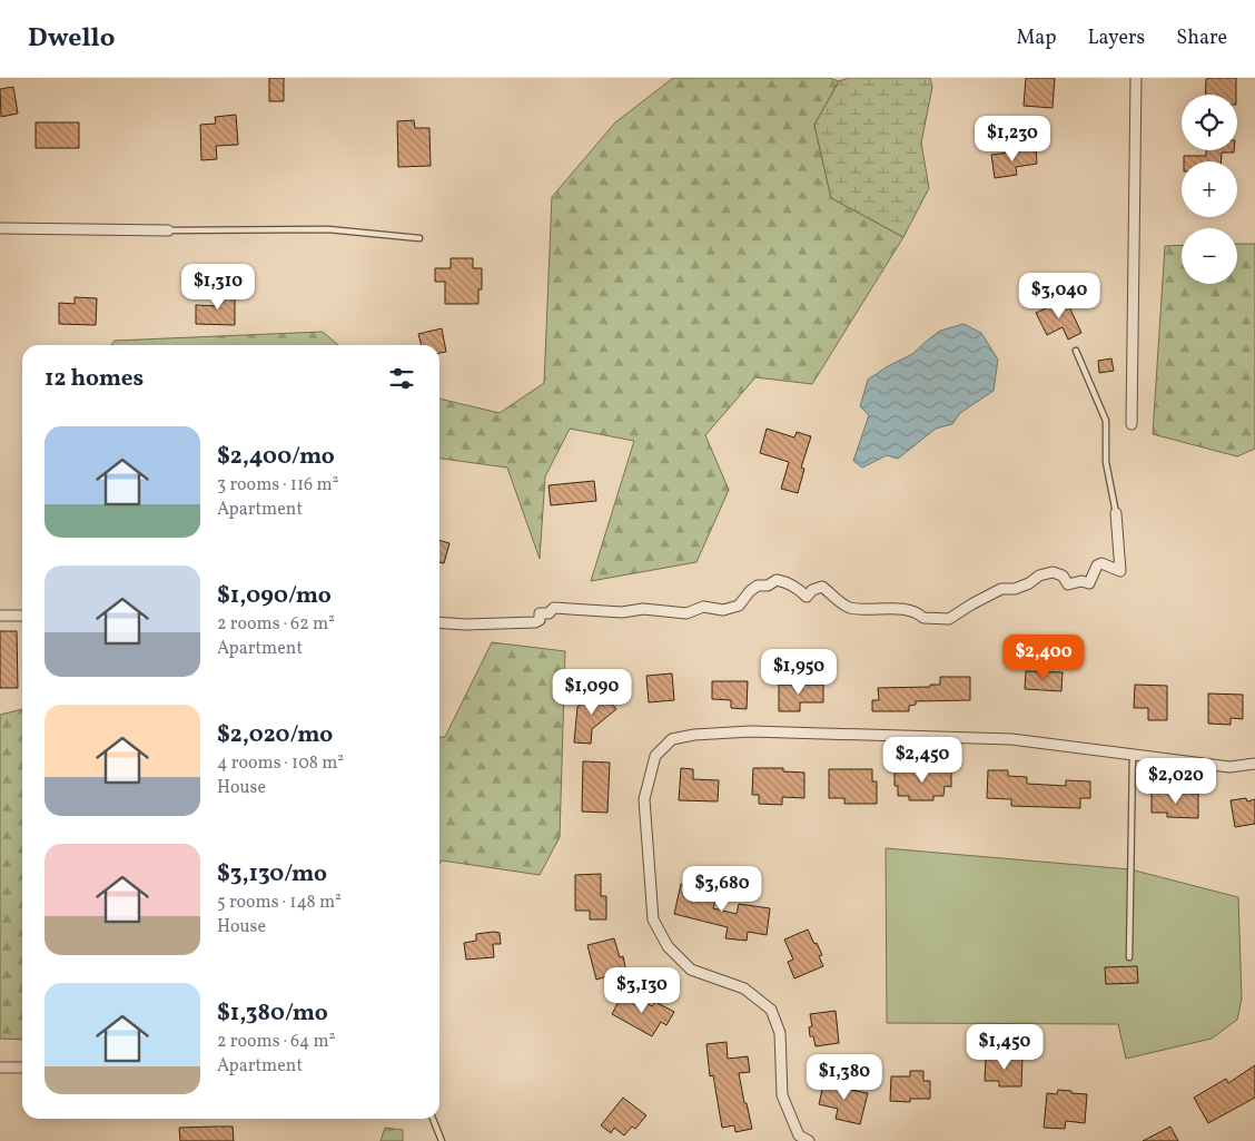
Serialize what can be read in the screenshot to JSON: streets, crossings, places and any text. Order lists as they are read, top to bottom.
{
  "page": {
    "header": "Dwello",
    "nav": ["Map", "Layers", "Share"],
    "map_buttons": ["+", "−"],
    "price": [
      "$1,230",
      "$1,310",
      "$3,040",
      "$2,400",
      "$1,950",
      "$1,090",
      "$2,450",
      "$2,020",
      "$3,680",
      "$3,130",
      "$1,450",
      "$1,380"
    ],
    "heading": "12 homes",
    "list": [
      {
        "name": "$2,400/mo",
        "note": "3 rooms · 116 m² · Apartment"
      },
      {
        "name": "$1,090/mo",
        "note": "2 rooms · 62 m² · Apartment"
      },
      {
        "name": "$2,020/mo",
        "note": "4 rooms · 108 m² · House"
      },
      {
        "name": "$3,130/mo",
        "note": "5 rooms · 148 m² · House"
      },
      {
        "name": "$1,380/mo",
        "note": "2 rooms · 64 m² · Apartment"
      }
    ]
  }
}
